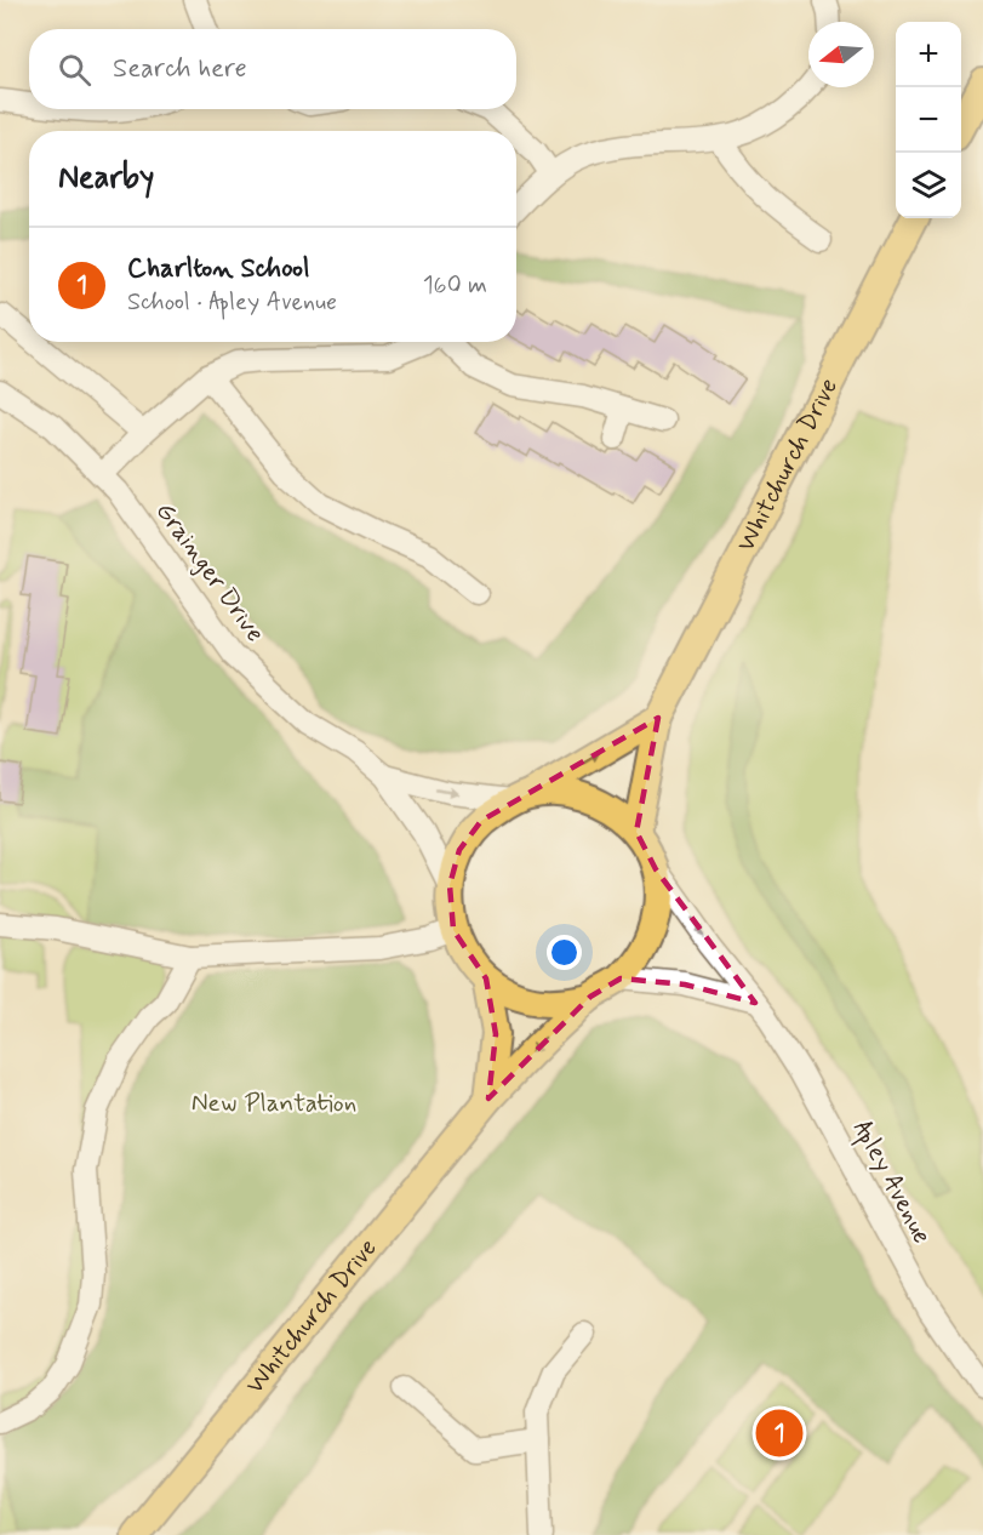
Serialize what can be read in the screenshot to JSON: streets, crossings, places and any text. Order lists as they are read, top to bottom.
{
  "streets": {
    "main road": ["Whitchurch Drive"],
    "street": ["Grainger Drive", "Apley Avenue"]
  },
  "crossings": [
    ["Whitchurch Drive", "Grainger Drive"],
    ["Whitchurch Drive", "Apley Avenue"],
    ["Grainger Drive", "Apley Avenue"]
  ],
  "parks": ["New Plantation"],
  "north": "left",
  "page": {
    "map_buttons": ["+", "−"],
    "search": "Search here",
    "heading": "Nearby",
    "list": [
      {
        "mark": "1",
        "name": "Charlton School",
        "note": "School · Apley Avenue",
        "value": "160 m"
      }
    ],
    "pins": "1"
  }
}
